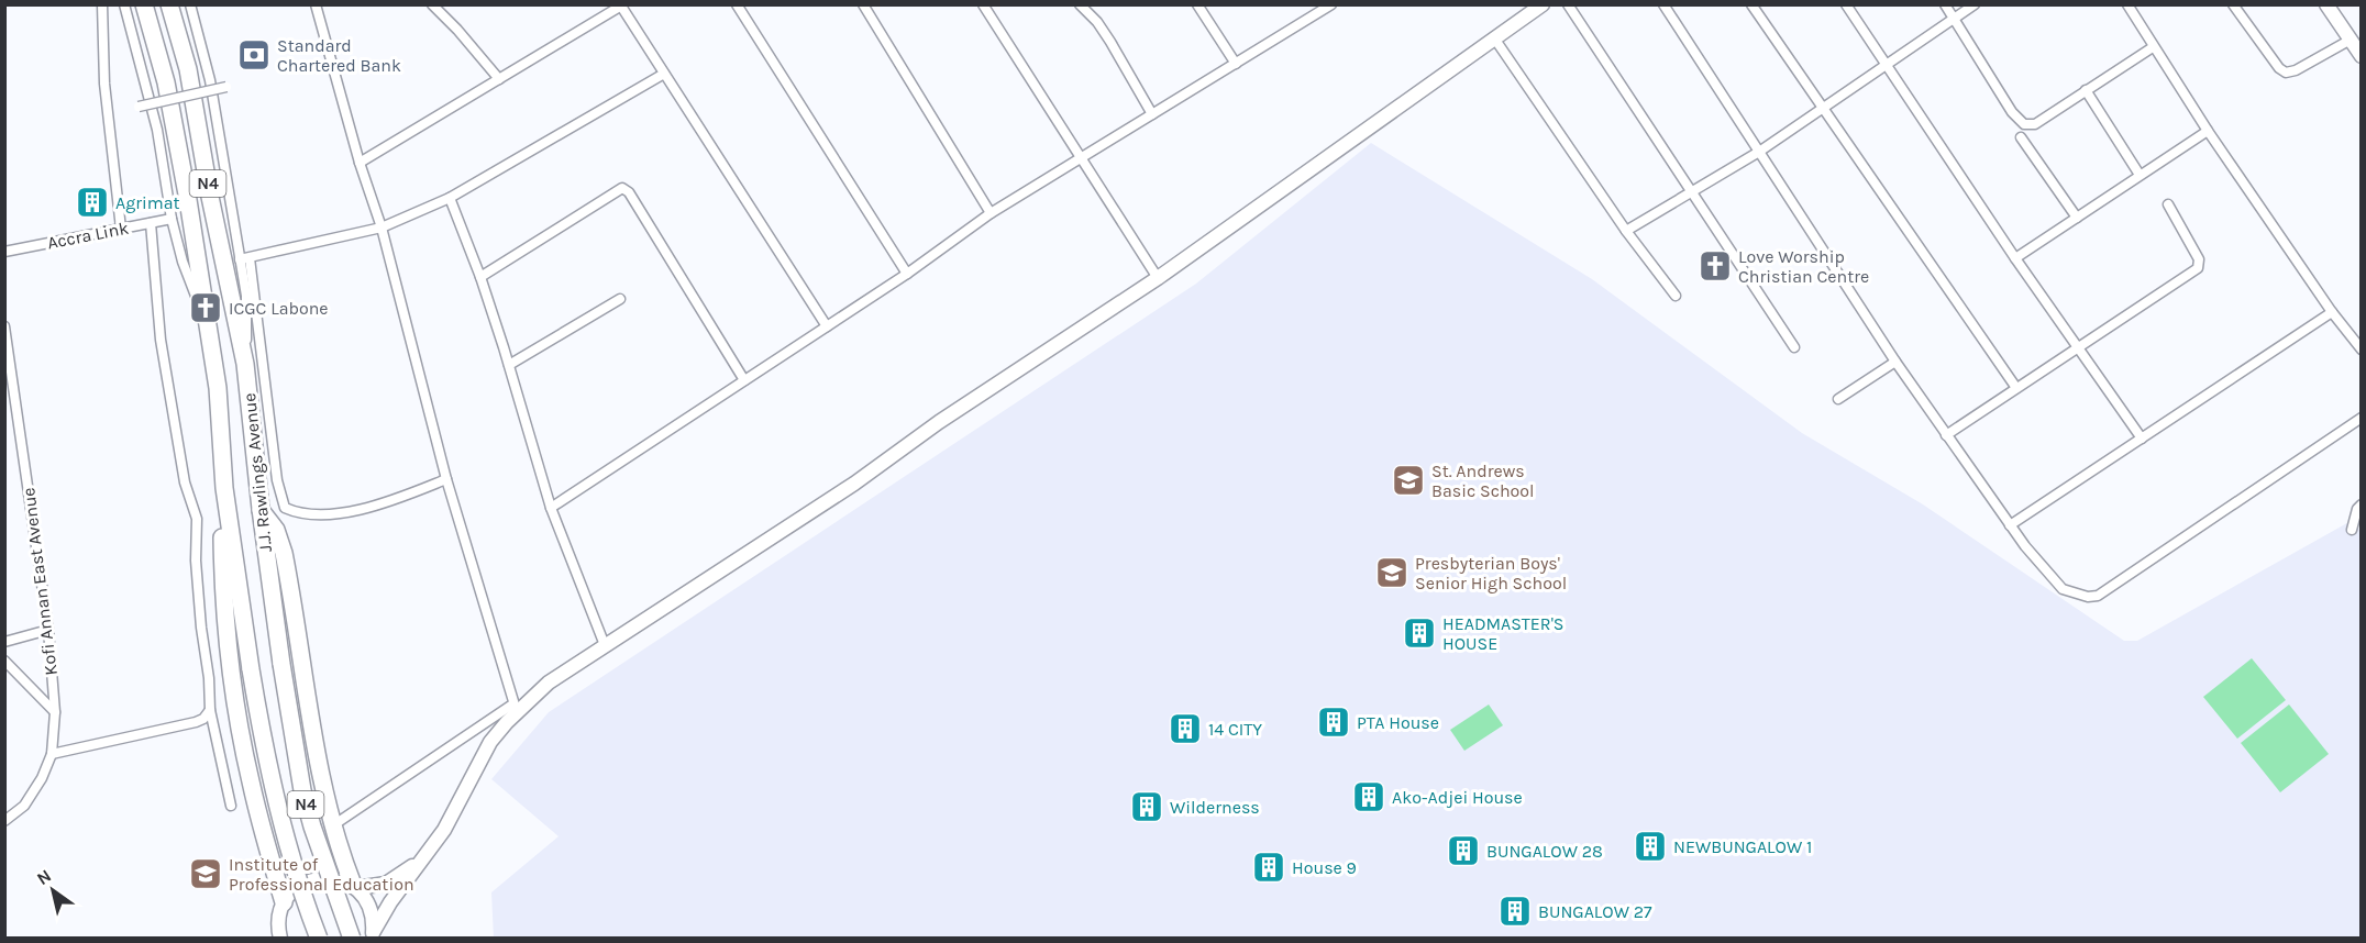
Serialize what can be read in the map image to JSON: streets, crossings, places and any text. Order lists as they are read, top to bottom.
{
  "streets": {
    "highway": ["N4", "J.J. Rawlings Avenue"],
    "street": ["Accra Link", "Kofi Annan East Avenue"]
  },
  "places": {
    "bank": ["Standard Chartered Bank"],
    "building": [
      "Agrimat",
      "HEADMASTER'S HOUSE",
      "PTA House",
      "14 CITY",
      "Ako-Adjei House",
      "Wilderness",
      "NEWBUNGALOW 1",
      "BUNGALOW 28",
      "House 9",
      "BUNGALOW 27"
    ],
    "church": ["Love Worship Christian Centre", "ICGC Labone"],
    "school or university": ["St. Andrews Basic School", "Presbyterian Boys' Senior High School", "Institute of Professional Education"]
  },
  "north": "top left"
}
